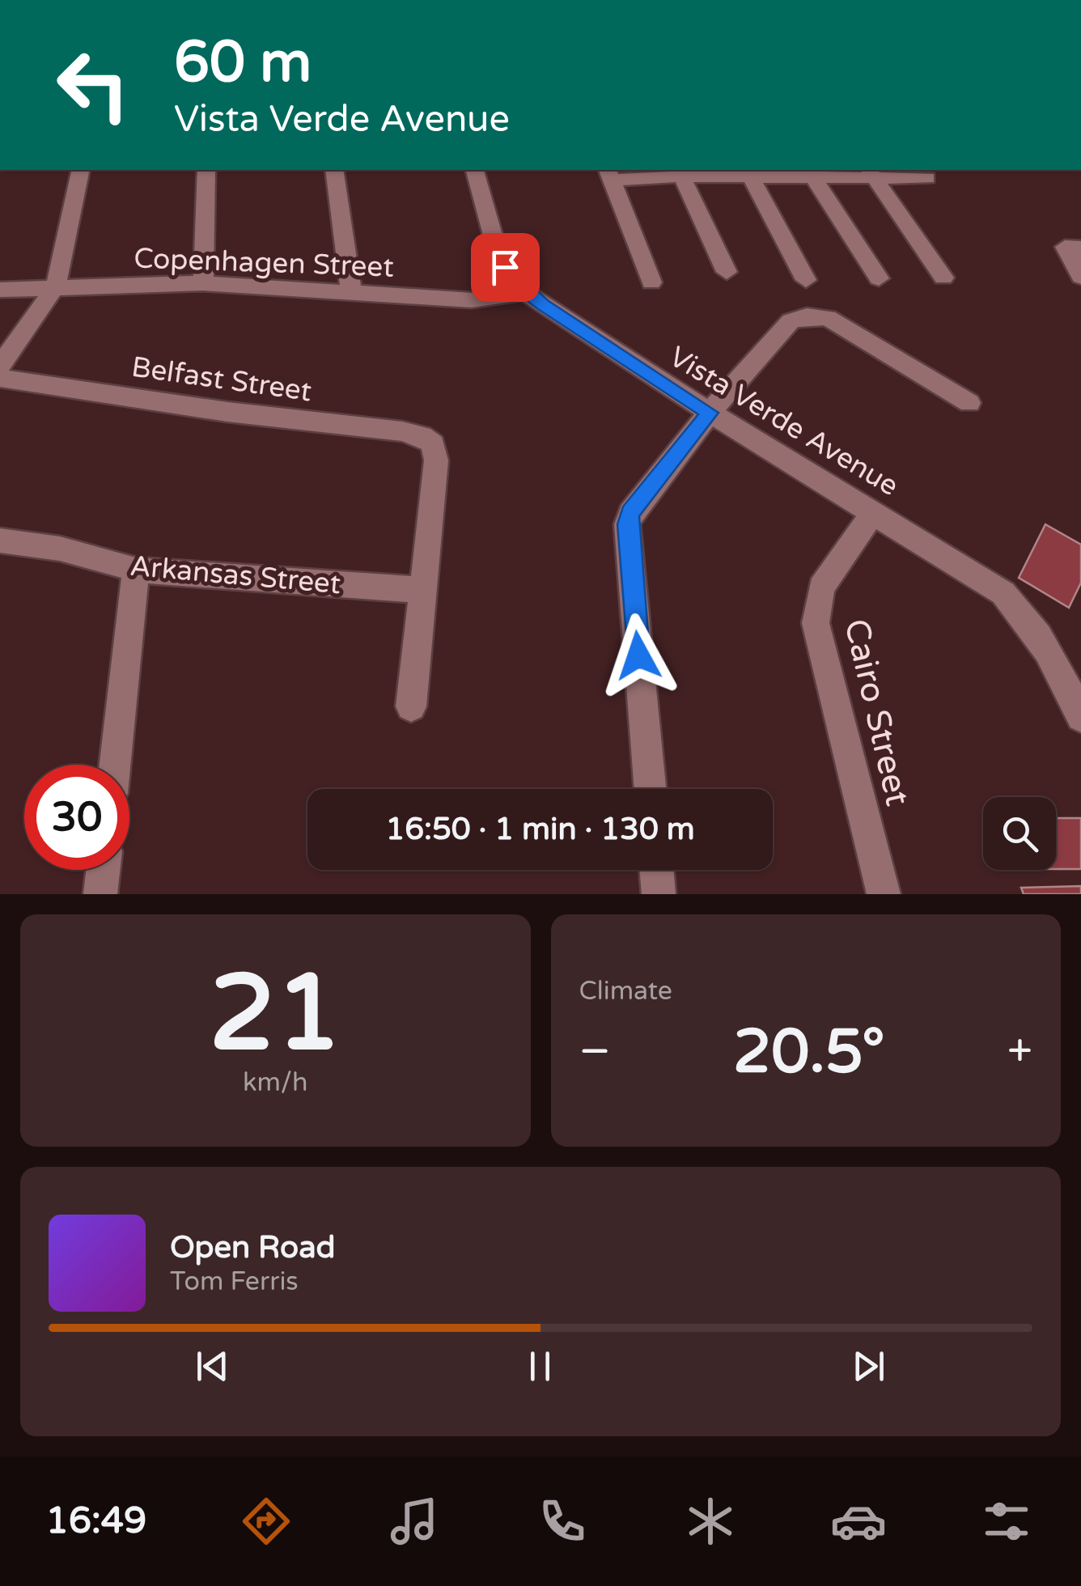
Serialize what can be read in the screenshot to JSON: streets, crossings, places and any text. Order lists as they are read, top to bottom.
{
  "streets": {
    "street": [
      "Copenhagen Street",
      "Belfast Street",
      "Vista Verde Avenue",
      "Arkansas Street",
      "Cairo Street"
    ]
  },
  "crossings": [
    ["Copenhagen Street", "Vista Verde Avenue"],
    ["Belfast Street", "Arkansas Street"],
    ["Vista Verde Avenue", "Cairo Street"]
  ],
  "page": {
    "turn": ["60 m", "Vista Verde Avenue"],
    "limit": "30",
    "trip": "16:50 · 1 min · 130 m",
    "tile": [
      ["21", "km/h"],
      "Climate"
    ],
    "heat": ["−", "20.5°", "+"],
    "song": ["Open Road", "Tom Ferris"],
    "tabs": "16:49"
  }
}
